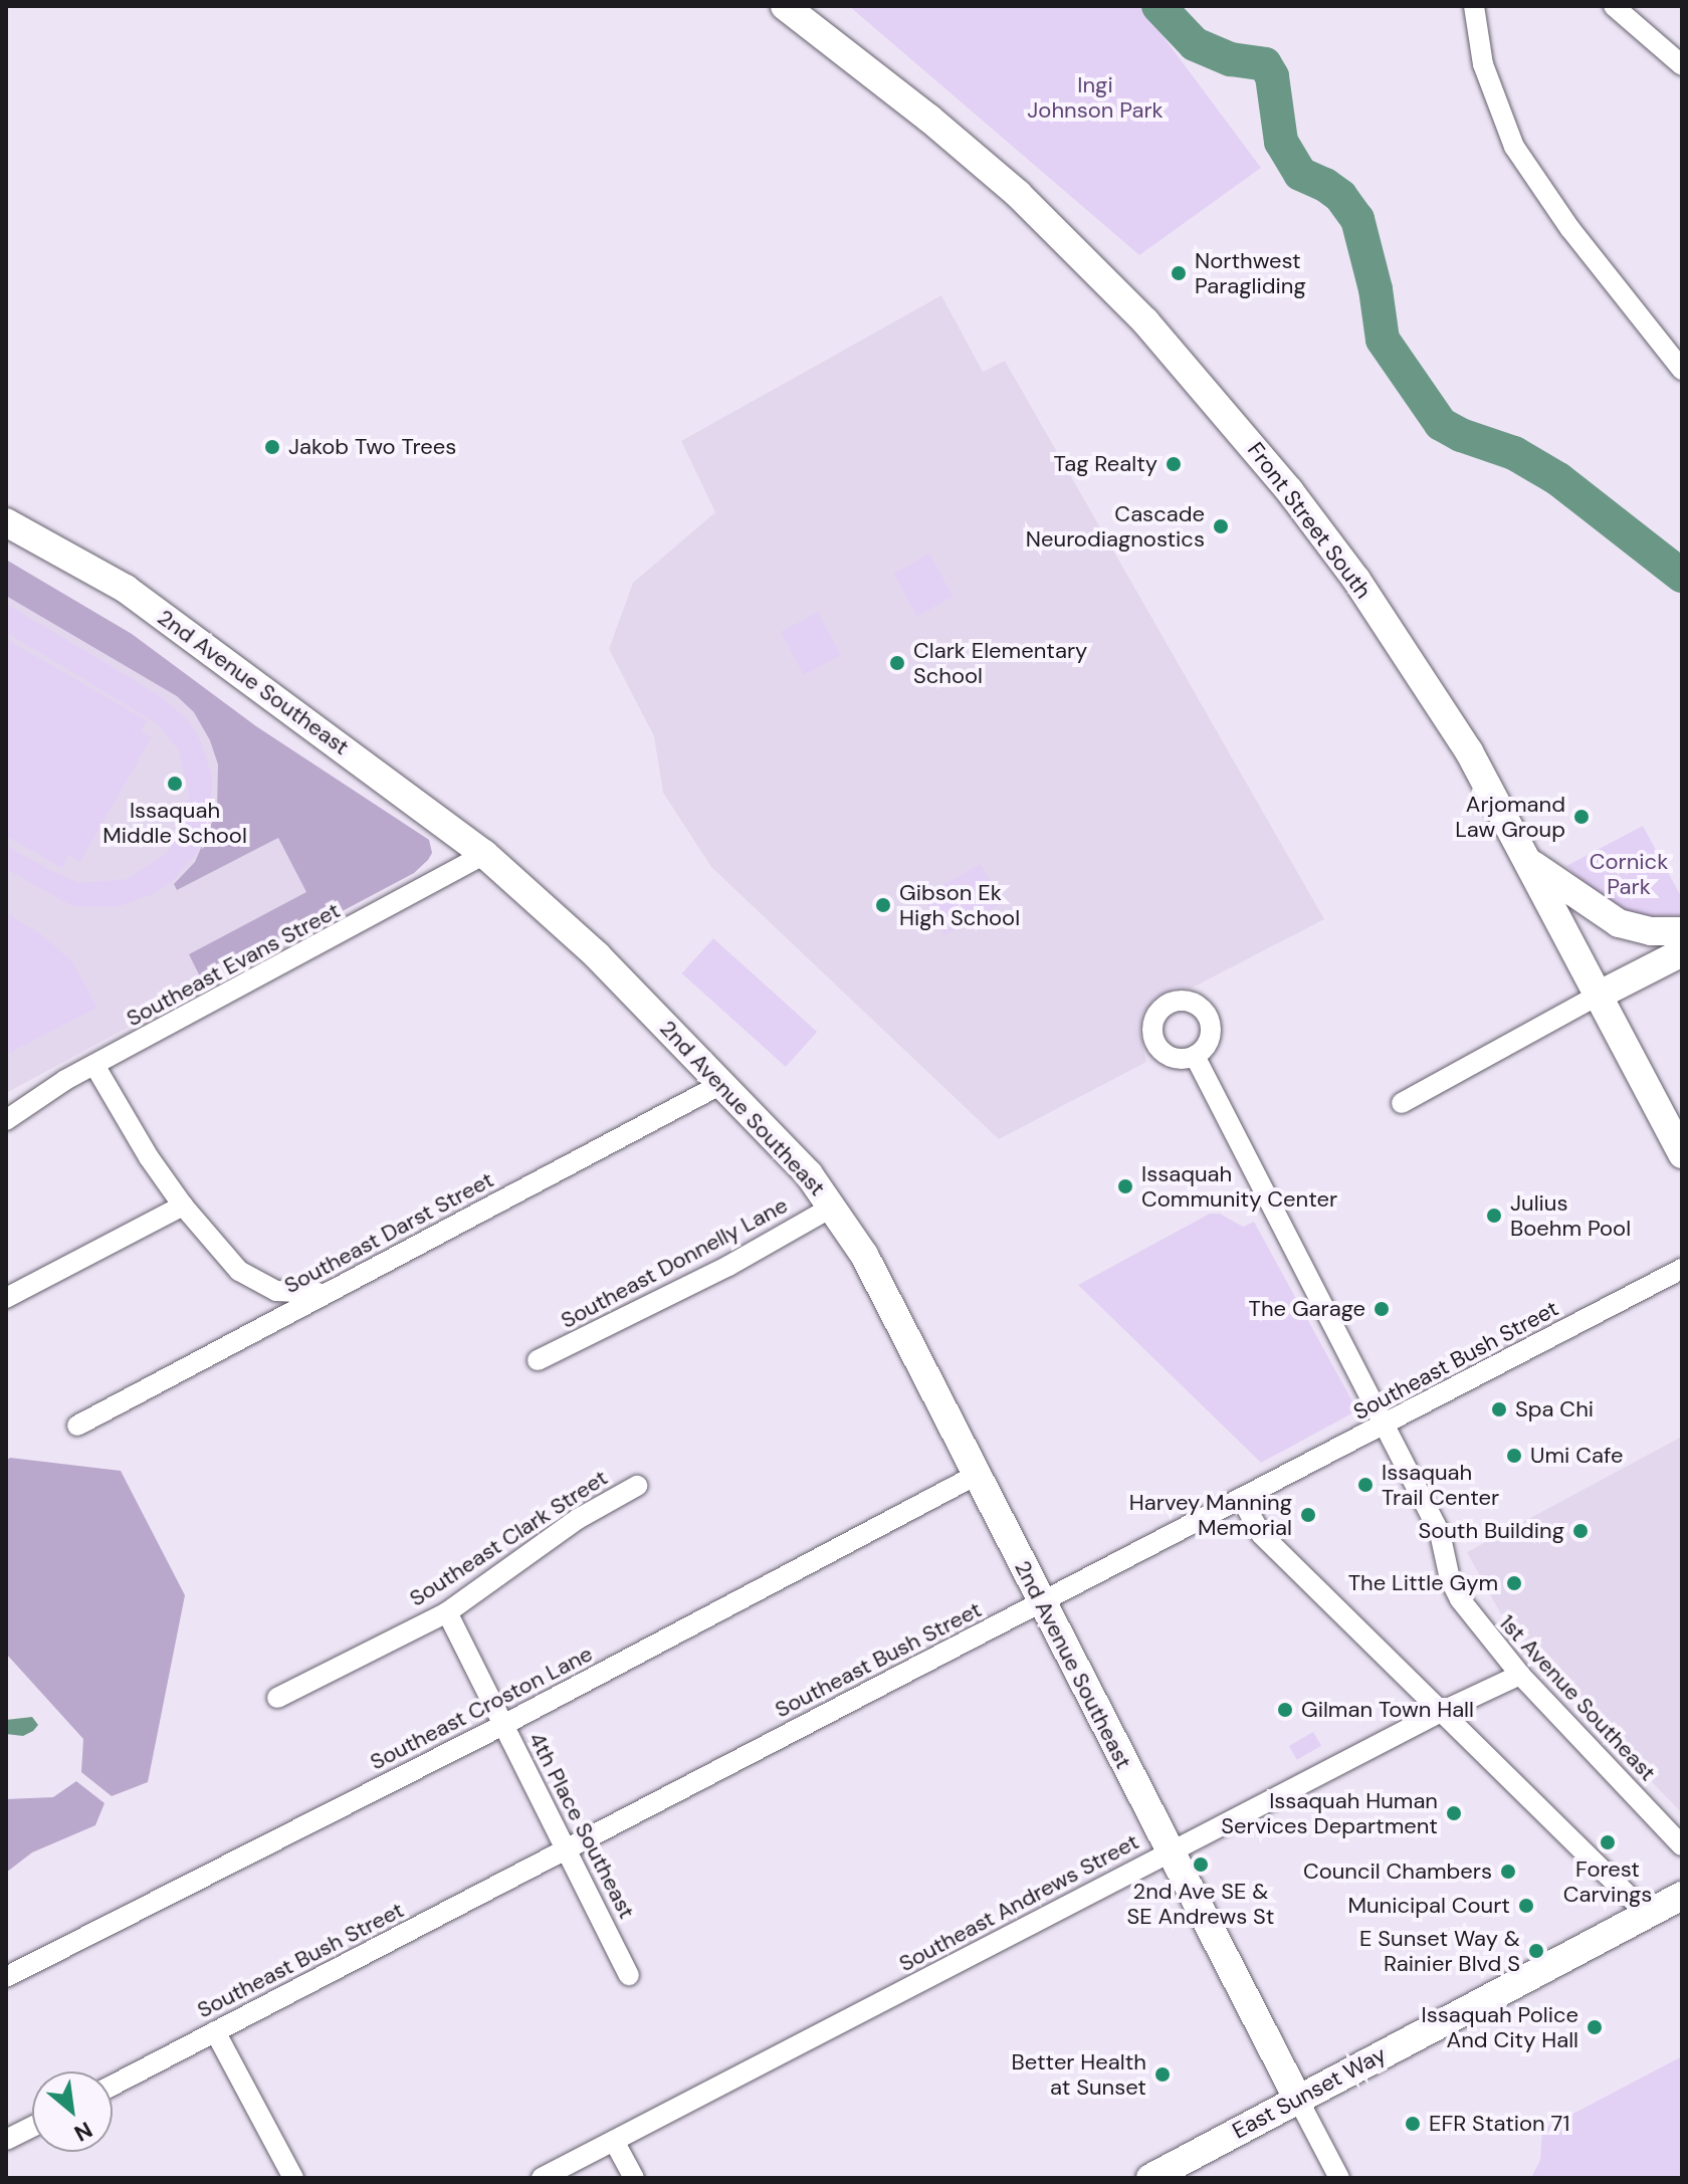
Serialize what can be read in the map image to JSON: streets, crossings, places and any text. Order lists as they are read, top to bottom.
{
  "streets": {
    "main road": ["Front Street South", "2nd Avenue Southeast", "East Sunset Way"],
    "street": [
      "Southeast Evans Street",
      "Southeast Darst Street",
      "Southeast Donnelly Lane",
      "Southeast Bush Street",
      "Southeast Clark Street",
      "1st Avenue Southeast",
      "Southeast Croston Lane",
      "4th Place Southeast",
      "Southeast Andrews Street"
    ]
  },
  "crossings": [
    ["2nd Avenue Southeast", "Southeast Evans Street"],
    ["2nd Avenue Southeast", "Southeast Darst Street"],
    ["2nd Avenue Southeast", "Southeast Donnelly Lane"],
    ["2nd Avenue Southeast", "Southeast Bush Street"],
    ["2nd Avenue Southeast", "Southeast Croston Lane"],
    ["2nd Avenue Southeast", "Southeast Andrews Street"],
    ["2nd Avenue Southeast", "East Sunset Way"],
    ["Southeast Bush Street", "1st Avenue Southeast"],
    ["Southeast Bush Street", "4th Place Southeast"],
    ["Southeast Clark Street", "4th Place Southeast"],
    ["1st Avenue Southeast", "Southeast Andrews Street"],
    ["Southeast Croston Lane", "4th Place Southeast"]
  ],
  "parks": ["Ingi Johnson Park", "Cornick Park"],
  "places": [
    "Northwest Paragliding",
    "Jakob Two Trees",
    "Tag Realty",
    "Cascade Neurodiagnostics",
    "Clark Elementary School",
    "Issaquah Middle School",
    "Arjomand Law Group",
    "Gibson Ek High School",
    "Issaquah Community Center",
    "Julius Boehm Pool",
    "The Garage",
    "Spa Chi",
    "Umi Cafe",
    "Issaquah Trail Center",
    "Harvey Manning Memorial",
    "South Building",
    "The Little Gym",
    "Gilman Town Hall",
    "Issaquah Human Services Department",
    "Forest Carvings",
    "2nd Ave SE & SE Andrews St",
    "Council Chambers",
    "Municipal Court",
    "E Sunset Way & Rainier Blvd S",
    "Issaquah Police And City Hall",
    "Better Health at Sunset",
    "EFR Station 71"
  ],
  "north": "bottom right"
}
